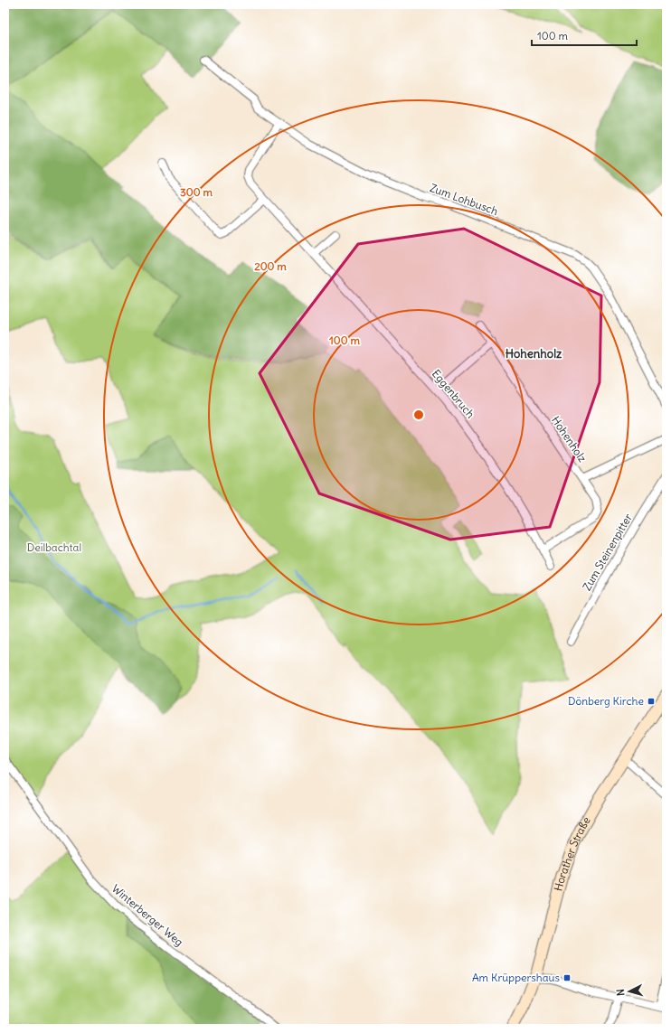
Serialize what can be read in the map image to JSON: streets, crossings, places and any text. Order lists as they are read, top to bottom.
{
  "streets": {
    "main road": ["Horather Straße"],
    "street": [
      "Zum Lohbusch",
      "Eggenbruch",
      "Hohenholz",
      "Zum Steinenpitter",
      "Winterberger Weg"
    ]
  },
  "crossings": [
    ["Zum Lohbusch", "Eggenbruch"],
    ["Eggenbruch", "Hohenholz"]
  ],
  "districts": ["Hohenholz"],
  "parks": ["Deilbachtal"],
  "places": {
    "transit": ["Dönberg Kirche", "Am Krüppershaus"]
  },
  "scale_bar": "100 m",
  "north": "left",
  "rings": ["300 m", "200 m", "100 m"]
}
